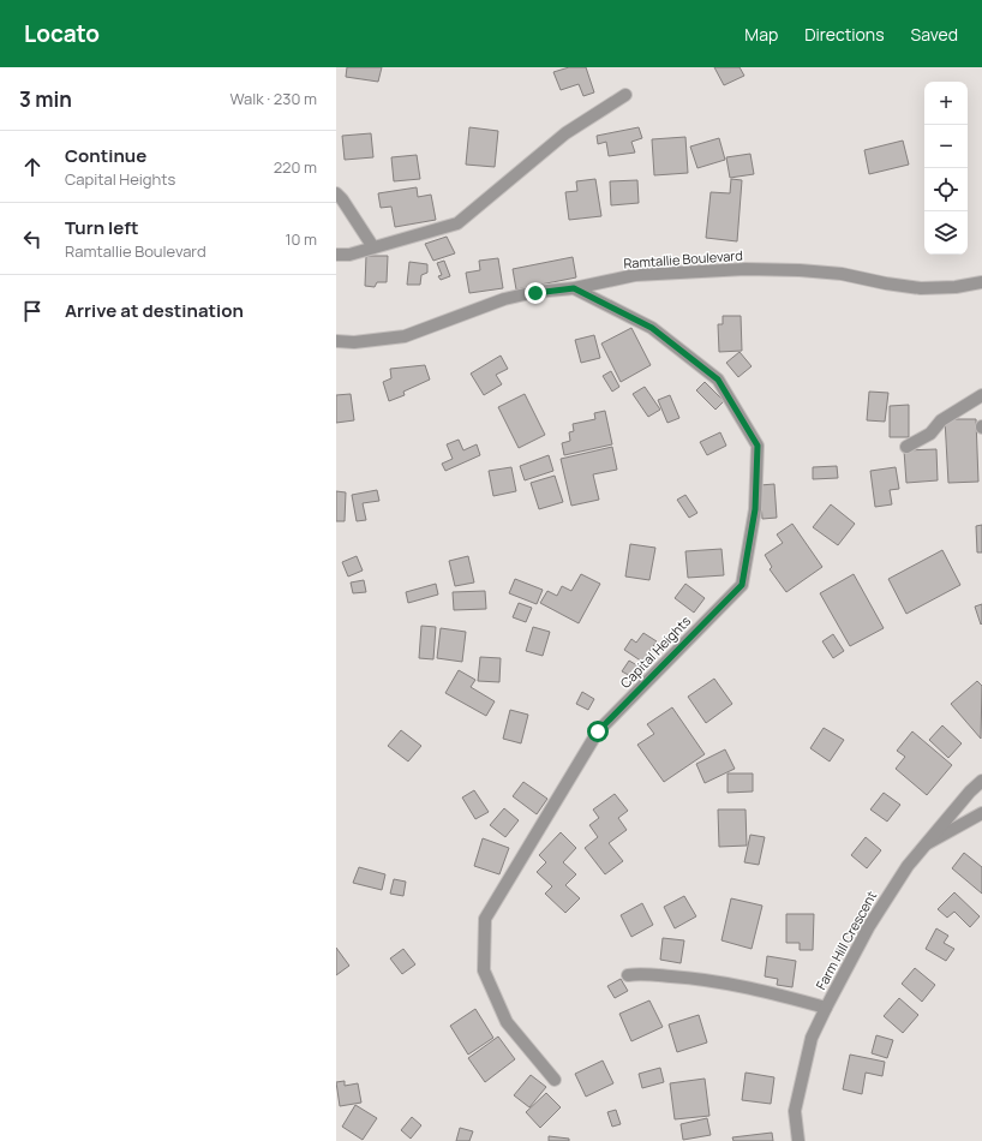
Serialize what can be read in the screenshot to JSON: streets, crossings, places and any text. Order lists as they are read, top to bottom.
{
  "streets": {
    "street": ["Ramtallie Boulevard", "Capital Heights", "Farm Hill Crescent"]
  },
  "crossings": [
    ["Ramtallie Boulevard", "Capital Heights"]
  ],
  "page": {
    "header": "Locato",
    "nav": ["Map", "Directions", "Saved"],
    "heading": ["3 min", "Walk · 230 m"],
    "map_buttons": ["+", "−"],
    "list": [
      ["Continue", "Capital Heights", "220 m"],
      ["Turn left", "Ramtallie Boulevard", "10 m"],
      "Arrive at destination"
    ]
  }
}
